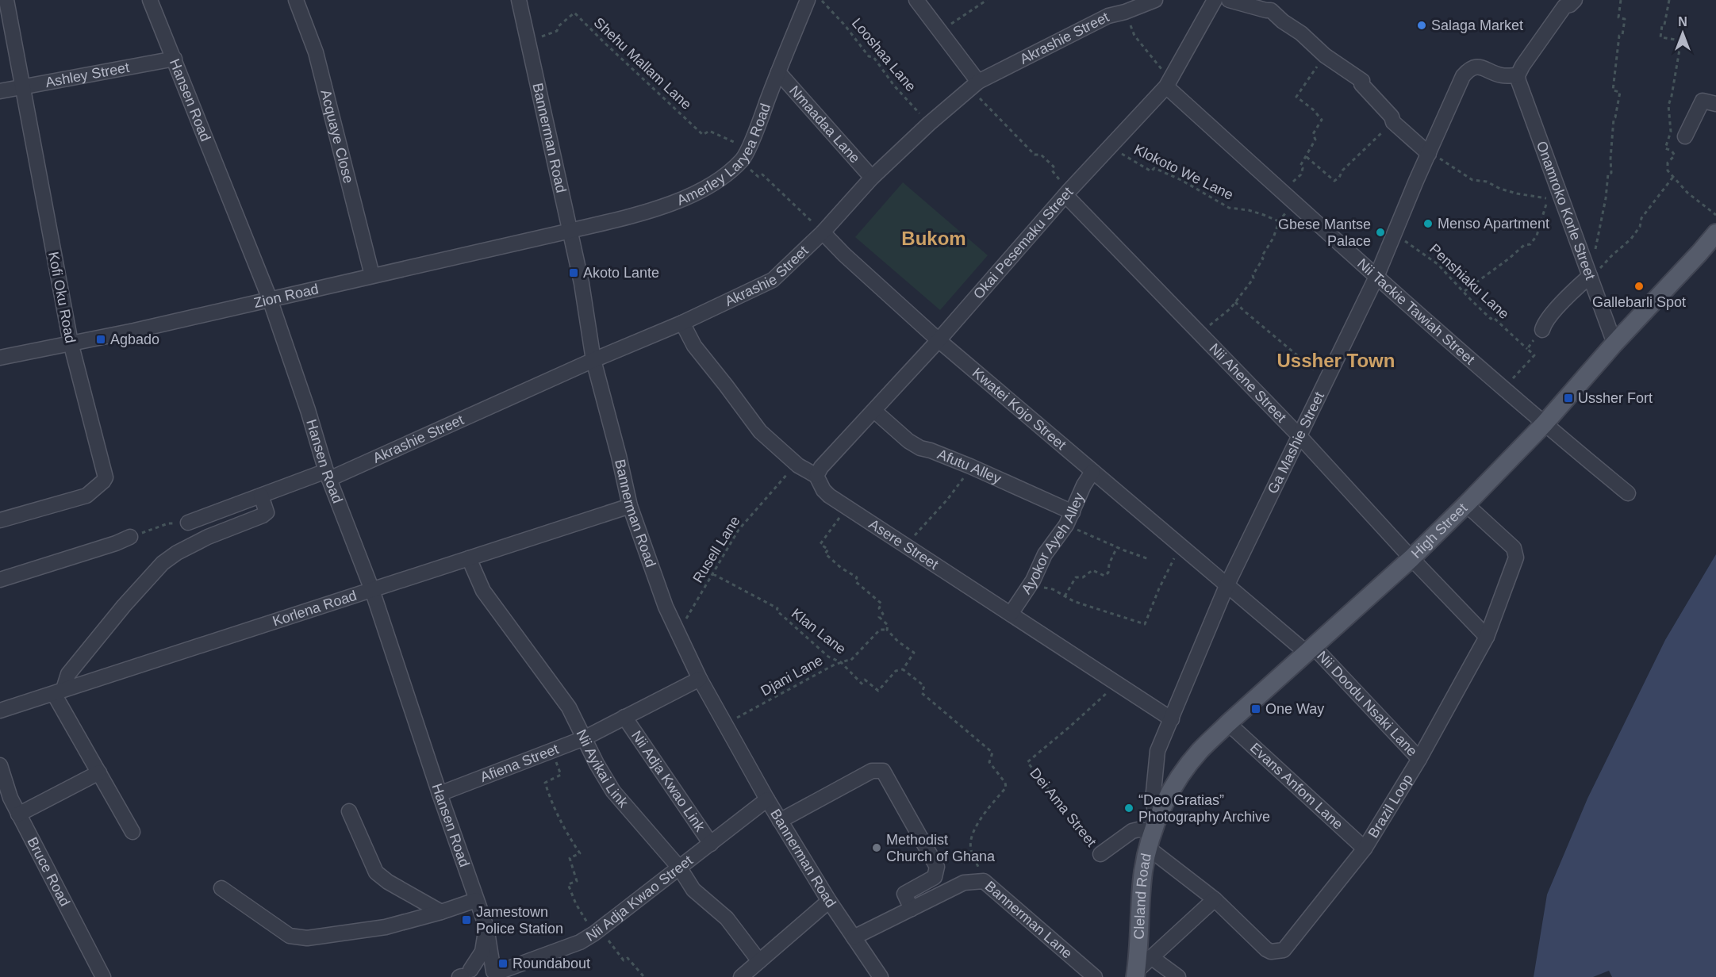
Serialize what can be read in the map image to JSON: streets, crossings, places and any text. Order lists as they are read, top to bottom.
{
  "streets": {
    "main road": ["High Street", "Cleland Road"],
    "street": [
      "Akrashie Street",
      "Ashley Street",
      "Hansen Road",
      "Nmaadaa Lane",
      "Acquaye Close",
      "Bannerman Road",
      "Amerley Laryea Road",
      "Onamroko Korle Street",
      "Okai Pesemaku Street",
      "Zion Road",
      "Kofi Oku Road",
      "Nii Tackie Tawiah Street",
      "Nii Ahene Street",
      "Kwatei Kojo Street",
      "Ga Mashie Street",
      "Afutu Alley",
      "Ayokor Ayeh Alley",
      "Asere Street",
      "Korlena Road",
      "Nii Doodu Nsaki Lane",
      "Afiena Street",
      "Nii Ayikai Link",
      "Nii Adja Kwao Link",
      "Evans Anfom Lane",
      "Brazil Loop",
      "Dei Ama Street",
      "Bruce Road",
      "Nii Adja Kwao Street",
      "Bannerman Lane"
    ],
    "path": [
      "Looshaa Lane",
      "Shehu Mallam Lane",
      "Klokoto We Lane",
      "Penshiaku Lane",
      "Rusell Lane",
      "Klan Lane",
      "Djani Lane"
    ]
  },
  "crossings": [
    ["Akrashie Street", "Looshaa Lane"],
    ["Akrashie Street", "Hansen Road"],
    ["Akrashie Street", "Nmaadaa Lane"],
    ["Akrashie Street", "Bannerman Road"],
    ["Akrashie Street", "Kwatei Kojo Street"],
    ["Akrashie Street", "Asere Street"],
    ["Shehu Mallam Lane", "Bannerman Road"],
    ["Shehu Mallam Lane", "Amerley Laryea Road"],
    ["Ashley Street", "Hansen Road"],
    ["Ashley Street", "Kofi Oku Road"],
    ["Hansen Road", "Zion Road"],
    ["Hansen Road", "Korlena Road"],
    ["Hansen Road", "Afiena Street"],
    ["Hansen Road", "Nii Adja Kwao Street"],
    ["Nmaadaa Lane", "Amerley Laryea Road"],
    ["Acquaye Close", "Zion Road"],
    ["Bannerman Road", "Amerley Laryea Road"],
    ["Bannerman Road", "Zion Road"],
    ["Bannerman Road", "Rusell Lane"],
    ["Bannerman Road", "Korlena Road"],
    ["Bannerman Road", "Djani Lane"],
    ["Bannerman Road", "Afiena Street"],
    ["Bannerman Road", "Nii Adja Kwao Street"],
    ["Bannerman Road", "Bannerman Lane"],
    ["Amerley Laryea Road", "Zion Road"],
    ["Klokoto We Lane", "Okai Pesemaku Street"],
    ["Onamroko Korle Street", "Ga Mashie Street"],
    ["Onamroko Korle Street", "High Street"],
    ["Okai Pesemaku Street", "Nii Tackie Tawiah Street"],
    ["Okai Pesemaku Street", "Nii Ahene Street"],
    ["Okai Pesemaku Street", "Kwatei Kojo Street"],
    ["Okai Pesemaku Street", "Afutu Alley"],
    ["Okai Pesemaku Street", "Asere Street"],
    ["Penshiaku Lane", "Ga Mashie Street"],
    ["Zion Road", "Kofi Oku Road"],
    ["Nii Tackie Tawiah Street", "Ga Mashie Street"],
    ["Nii Tackie Tawiah Street", "High Street"],
    ["Nii Ahene Street", "Ga Mashie Street"],
    ["Nii Ahene Street", "High Street"],
    ["Nii Ahene Street", "Brazil Loop"],
    ["Kwatei Kojo Street", "Ga Mashie Street"],
    ["Kwatei Kojo Street", "High Street"],
    ["Kwatei Kojo Street", "Ayokor Ayeh Alley"],
    ["Kwatei Kojo Street", "Nii Doodu Nsaki Lane"],
    ["Ga Mashie Street", "High Street"],
    ["Ga Mashie Street", "Asere Street"],
    ["Ga Mashie Street", "Brazil Loop"],
    ["Ga Mashie Street", "Dei Ama Street"],
    ["Ga Mashie Street", "Cleland Road"],
    ["Afutu Alley", "Ayokor Ayeh Alley"],
    ["High Street", "Nii Doodu Nsaki Lane"],
    ["High Street", "Evans Anfom Lane"],
    ["High Street", "Brazil Loop"],
    ["High Street", "Dei Ama Street"],
    ["High Street", "Cleland Road"],
    ["Ayokor Ayeh Alley", "Asere Street"],
    ["Asere Street", "Rusell Lane"],
    ["Asere Street", "Dei Ama Street"],
    ["Rusell Lane", "Klan Lane"],
    ["Korlena Road", "Nii Ayikai Link"],
    ["Klan Lane", "Djani Lane"],
    ["Nii Doodu Nsaki Lane", "Brazil Loop"],
    ["Afiena Street", "Nii Ayikai Link"],
    ["Afiena Street", "Nii Adja Kwao Link"],
    ["Nii Ayikai Link", "Nii Adja Kwao Street"],
    ["Nii Adja Kwao Link", "Nii Adja Kwao Street"],
    ["Evans Anfom Lane", "Brazil Loop"],
    ["Brazil Loop", "Dei Ama Street"],
    ["Brazil Loop", "Cleland Road"],
    ["Dei Ama Street", "Cleland Road"]
  ],
  "districts": ["Bukom", "Ussher Town"],
  "places": {
    "other": [
      "Salaga Market",
      "Menso Apartment",
      "Gbese Mantse Palace",
      "Gallebarli Spot",
      "“Deo Gratias” Photography Archive",
      "Methodist Church of Ghana"
    ],
    "transit": [
      "Akoto Lante",
      "Agbado",
      "Ussher Fort",
      "One Way",
      "Jamestown Police Station",
      "Roundabout"
    ]
  },
  "north": "top"
}
